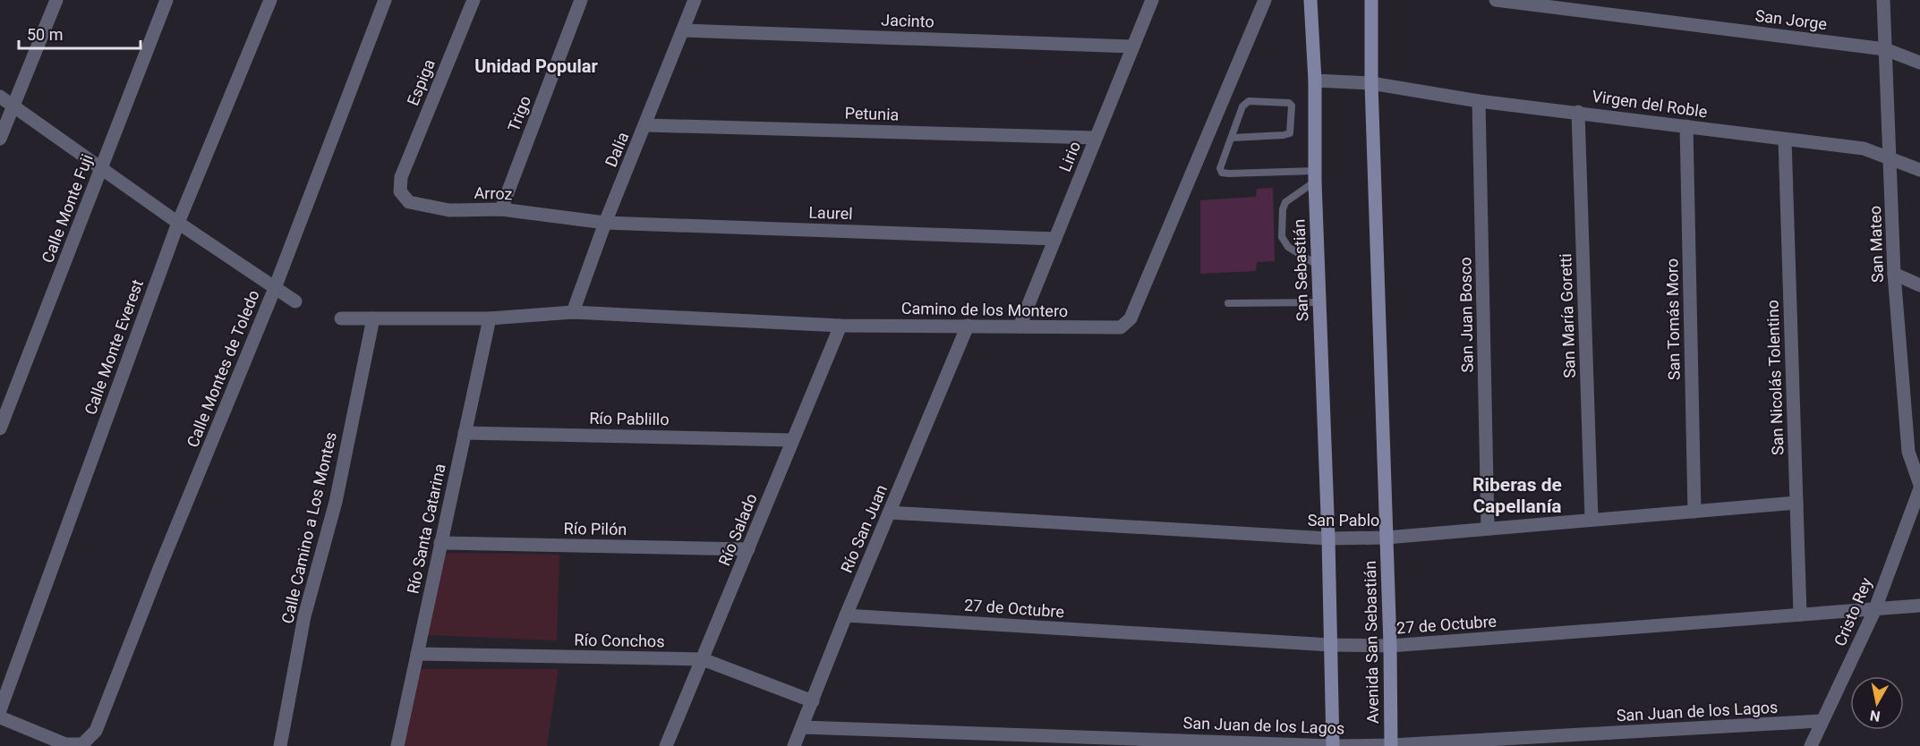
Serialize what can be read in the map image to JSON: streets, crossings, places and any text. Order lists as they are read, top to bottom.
{
  "streets": {
    "main road": ["San Sebastián", "Avenida San Sebastián"],
    "street": [
      "San Jorge",
      "Jacinto",
      "Espiga",
      "Virgen del Roble",
      "Trigo",
      "Petunia",
      "Dalia",
      "Lirio",
      "Arroz",
      "Calle Monte Fuji",
      "Laurel",
      "San Mateo",
      "Camino de los Montero",
      "San Juan Bosco",
      "San María Goretti",
      "San Tomás Moro",
      "Calle Monte Everest",
      "Calle Montes de Toledo",
      "San Nicolás Tolentino",
      "Río Pablillo",
      "San Pablo",
      "Calle Camino a Los Montes",
      "Río Santa Catarina",
      "Río Pilón",
      "Río San Juan",
      "Río Salado",
      "27 de Octubre",
      "Cristo Rey",
      "Río Conchos",
      "San Juan de los Lagos"
    ]
  },
  "crossings": [
    ["San Jorge", "San Mateo"],
    ["Jacinto", "Dalia"],
    ["Jacinto", "Lirio"],
    ["Espiga", "Arroz"],
    ["Virgen del Roble", "San Mateo"],
    ["Virgen del Roble", "San Sebastián"],
    ["Virgen del Roble", "San Juan Bosco"],
    ["Virgen del Roble", "San María Goretti"],
    ["Virgen del Roble", "San Tomás Moro"],
    ["Virgen del Roble", "San Nicolás Tolentino"],
    ["Trigo", "Arroz"],
    ["Petunia", "Dalia"],
    ["Petunia", "Lirio"],
    ["Dalia", "Arroz"],
    ["Dalia", "Laurel"],
    ["Dalia", "Camino de los Montero"],
    ["Lirio", "Laurel"],
    ["Lirio", "Camino de los Montero"],
    ["Arroz", "Laurel"],
    ["San Sebastián", "San Pablo"],
    ["Camino de los Montero", "Calle Camino a Los Montes"],
    ["Camino de los Montero", "Río Santa Catarina"],
    ["Camino de los Montero", "Río San Juan"],
    ["Camino de los Montero", "Río Salado"],
    ["San Juan Bosco", "San Pablo"],
    ["San María Goretti", "San Pablo"],
    ["San Tomás Moro", "San Pablo"],
    ["San Nicolás Tolentino", "San Pablo"],
    ["San Nicolás Tolentino", "27 de Octubre"],
    ["Río Pablillo", "Río Santa Catarina"],
    ["Río Pablillo", "Río Salado"],
    ["San Pablo", "Río San Juan"],
    ["San Pablo", "Avenida San Sebastián"],
    ["Río Santa Catarina", "Río Pilón"],
    ["Río Santa Catarina", "Río Conchos"],
    ["Río Pilón", "Río Salado"],
    ["Río San Juan", "27 de Octubre"],
    ["Río San Juan", "Río Conchos"],
    ["Río San Juan", "San Juan de los Lagos"],
    ["Río Salado", "Río Conchos"],
    ["27 de Octubre", "Cristo Rey"],
    ["27 de Octubre", "Avenida San Sebastián"],
    ["Cristo Rey", "San Juan de los Lagos"],
    ["Avenida San Sebastián", "San Juan de los Lagos"]
  ],
  "districts": ["Unidad Popular", "Riberas de Capellanía"],
  "scale_bar": "50 m",
  "north": "bottom"
}
